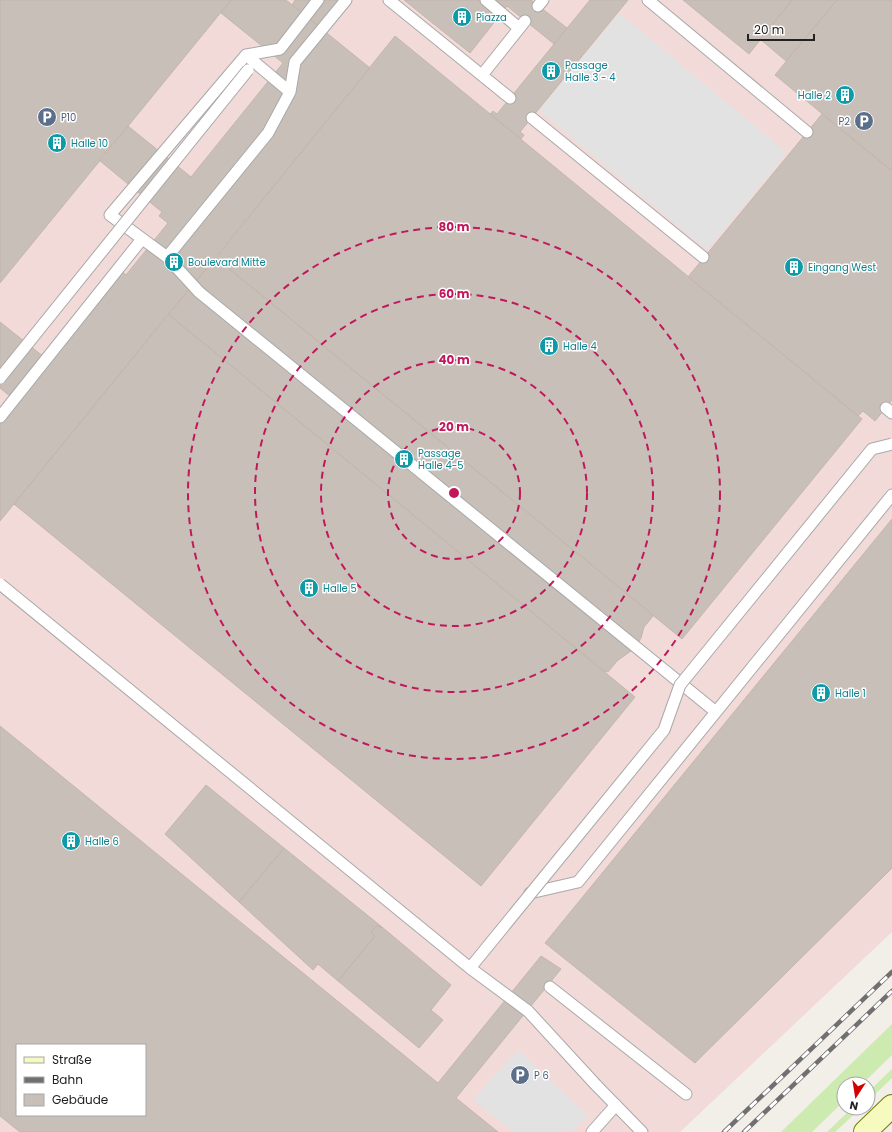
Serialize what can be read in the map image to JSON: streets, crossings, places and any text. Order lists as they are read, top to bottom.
{
  "places": {
    "building": [
      "Piazza",
      "Passage Halle 3 - 4",
      "Halle 2",
      "Halle 10",
      "Boulevard Mitte",
      "Eingang West",
      "Halle 4",
      "Passage Halle 4-5",
      "Halle 5",
      "Halle 1",
      "Halle 6"
    ],
    "parking": ["P10", "P2", "P 6"]
  },
  "legend": ["Straße", "Bahn", "Gebäude"],
  "scale_bar": "20 m",
  "north": "bottom",
  "rings": [
    "80 m",
    "60 m",
    "40 m",
    "20 m"
  ]
}
